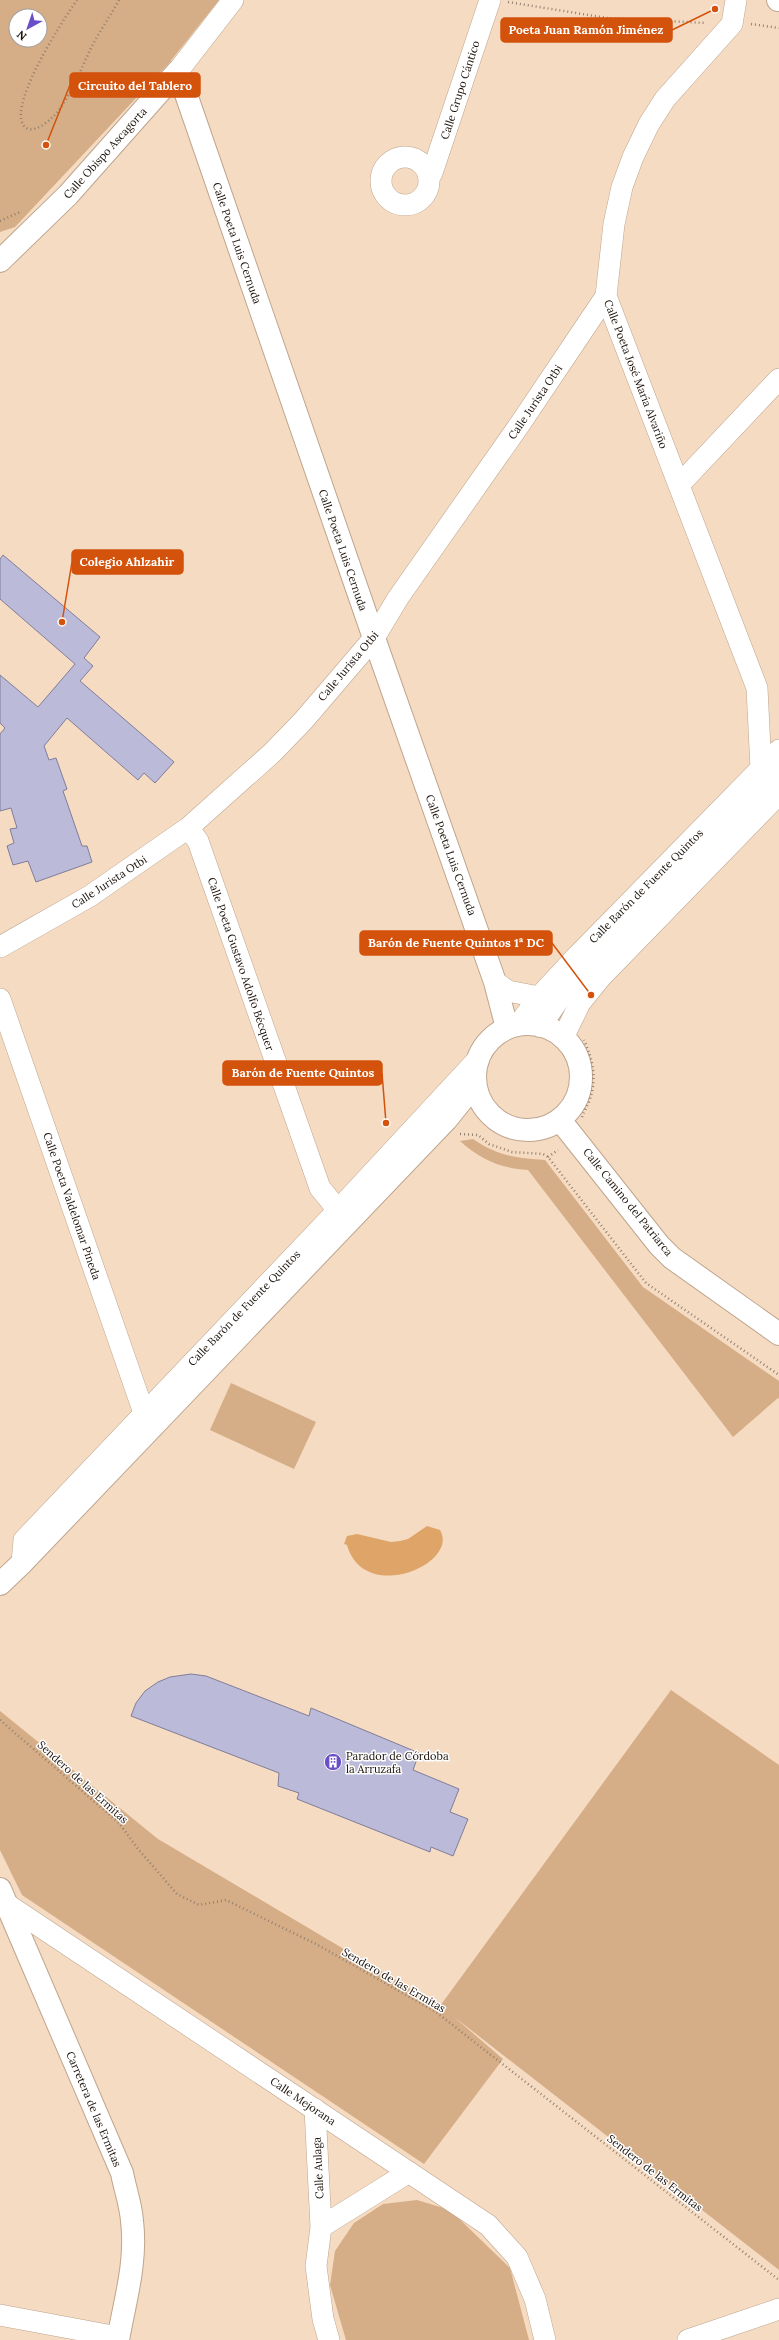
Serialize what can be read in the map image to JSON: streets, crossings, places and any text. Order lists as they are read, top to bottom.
{
  "streets": {
    "street": [
      "Calle Grupo Cántico",
      "Calle Obispo Ascagorta",
      "Calle Poeta Luis Cernuda",
      "Calle Poeta José María Alvariño",
      "Calle Jurista Otbi",
      "Calle Barón de Fuente Quintos",
      "Calle Poeta Gustavo Adolfo Bécquer",
      "Calle Camino del Patriarca",
      "Calle Poeta Valdelomar Pineda",
      "Calle Mejorana",
      "Carretera de las Ermitas",
      "Calle Aulaga"
    ],
    "path": ["Sendero de las Ermitas"]
  },
  "crossings": [
    ["Calle Obispo Ascagorta", "Calle Poeta Luis Cernuda"],
    ["Calle Poeta Luis Cernuda", "Calle Jurista Otbi"],
    ["Calle Poeta Luis Cernuda", "Calle Barón de Fuente Quintos"],
    ["Calle Poeta Luis Cernuda", "Calle Camino del Patriarca"],
    ["Calle Poeta José María Alvariño", "Calle Jurista Otbi"],
    ["Calle Poeta José María Alvariño", "Calle Barón de Fuente Quintos"],
    ["Calle Jurista Otbi", "Calle Poeta Gustavo Adolfo Bécquer"],
    ["Calle Barón de Fuente Quintos", "Calle Poeta Gustavo Adolfo Bécquer"],
    ["Calle Barón de Fuente Quintos", "Calle Camino del Patriarca"],
    ["Calle Barón de Fuente Quintos", "Calle Poeta Valdelomar Pineda"],
    ["Calle Mejorana", "Carretera de las Ermitas"],
    ["Calle Mejorana", "Calle Aulaga"]
  ],
  "places": {
    "other": [
      "Poeta Juan Ramón Jiménez",
      "Circuito del Tablero",
      "Colegio Ahlzahir",
      "Barón de Fuente Quintos 1ª DC",
      "Barón de Fuente Quintos"
    ],
    "building": ["Parador de Córdoba la Arruzafa"]
  },
  "north": "bottom left"
}
